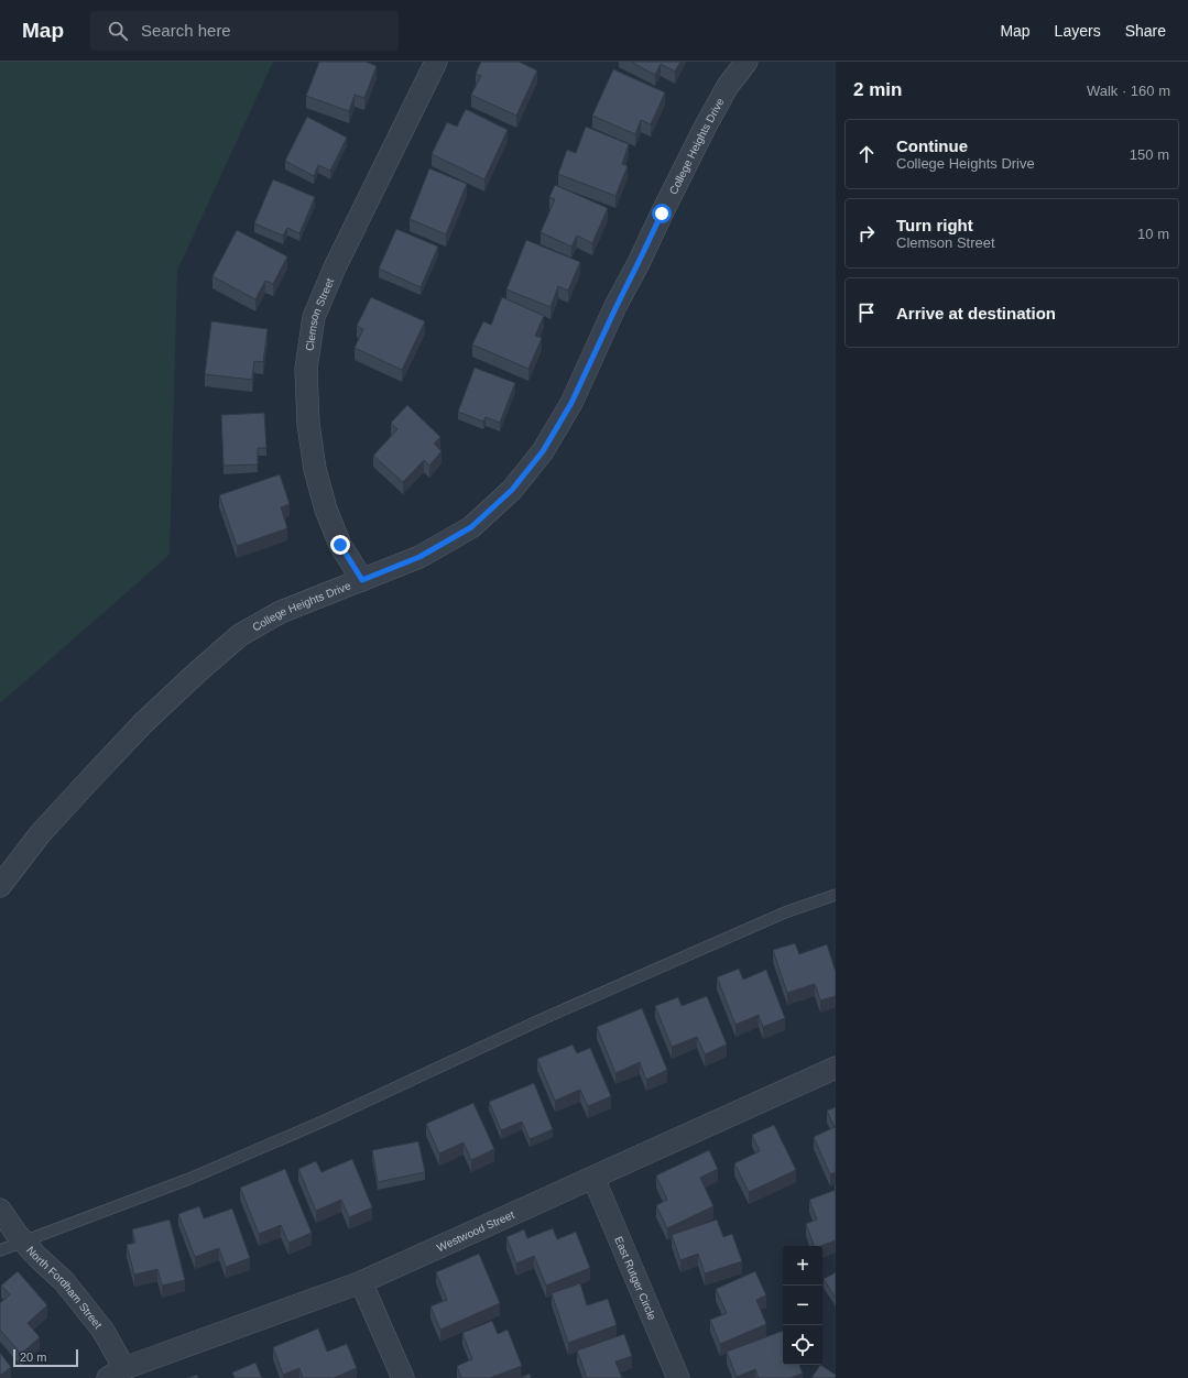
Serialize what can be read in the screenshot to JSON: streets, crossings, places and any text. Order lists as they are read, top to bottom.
{
  "streets": {
    "street": [
      "College Heights Drive",
      "Clemson Street",
      "Westwood Street",
      "East Rutger Circle",
      "North Fordham Street"
    ]
  },
  "crossings": [
    ["College Heights Drive", "Clemson Street"],
    ["Westwood Street", "East Rutger Circle"],
    ["Westwood Street", "North Fordham Street"]
  ],
  "scale_bar": "20 m",
  "page": {
    "header": "Map",
    "search": "Search here",
    "nav": ["Map", "Layers", "Share"],
    "heading": ["2 min", "Walk · 160 m"],
    "list": [
      ["Continue", "College Heights Drive", "150 m"],
      ["Turn right", "Clemson Street", "10 m"],
      "Arrive at destination"
    ],
    "map_buttons": ["+", "−"],
    "scale": "20 m"
  }
}
